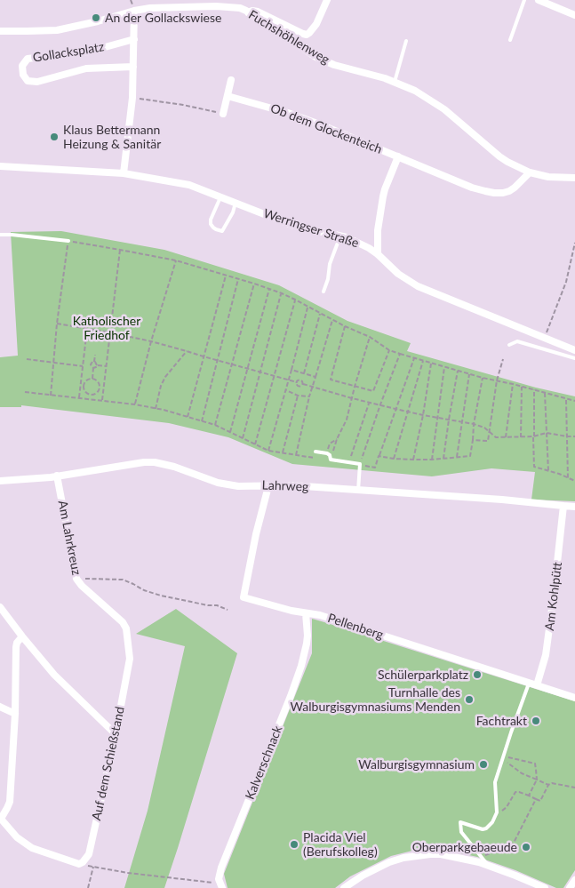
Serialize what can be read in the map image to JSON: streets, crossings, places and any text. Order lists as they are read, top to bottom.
{
  "streets": {
    "street": [
      "Fuchshöhlenweg",
      "Gollacksplatz",
      "Ob dem Glockenteich",
      "Werringser Straße",
      "Lahrweg",
      "Am Lahrkreuz",
      "Am Kohlpütt",
      "Pellenberg",
      "Kalverschnack",
      "Auf dem Schießstand"
    ]
  },
  "crossings": [
    ["Fuchshöhlenweg", "Ob dem Glockenteich"],
    ["Ob dem Glockenteich", "Werringser Straße"],
    ["Lahrweg", "Am Lahrkreuz"],
    ["Lahrweg", "Am Kohlpütt"],
    ["Lahrweg", "Pellenberg"],
    ["Am Lahrkreuz", "Auf dem Schießstand"],
    ["Am Kohlpütt", "Pellenberg"],
    ["Pellenberg", "Kalverschnack"]
  ],
  "parks": ["Katholischer Friedhof"],
  "places": [
    "An der Gollackswiese",
    "Klaus Bettermann Heizung & Sanitär",
    "Schülerparkplatz",
    "Turnhalle des Walburgisgymnasiums Menden",
    "Fachtrakt",
    "Walburgisgymnasium",
    "Placida Viel (Berufskolleg)",
    "Oberparkgebaeude"
  ]
}
